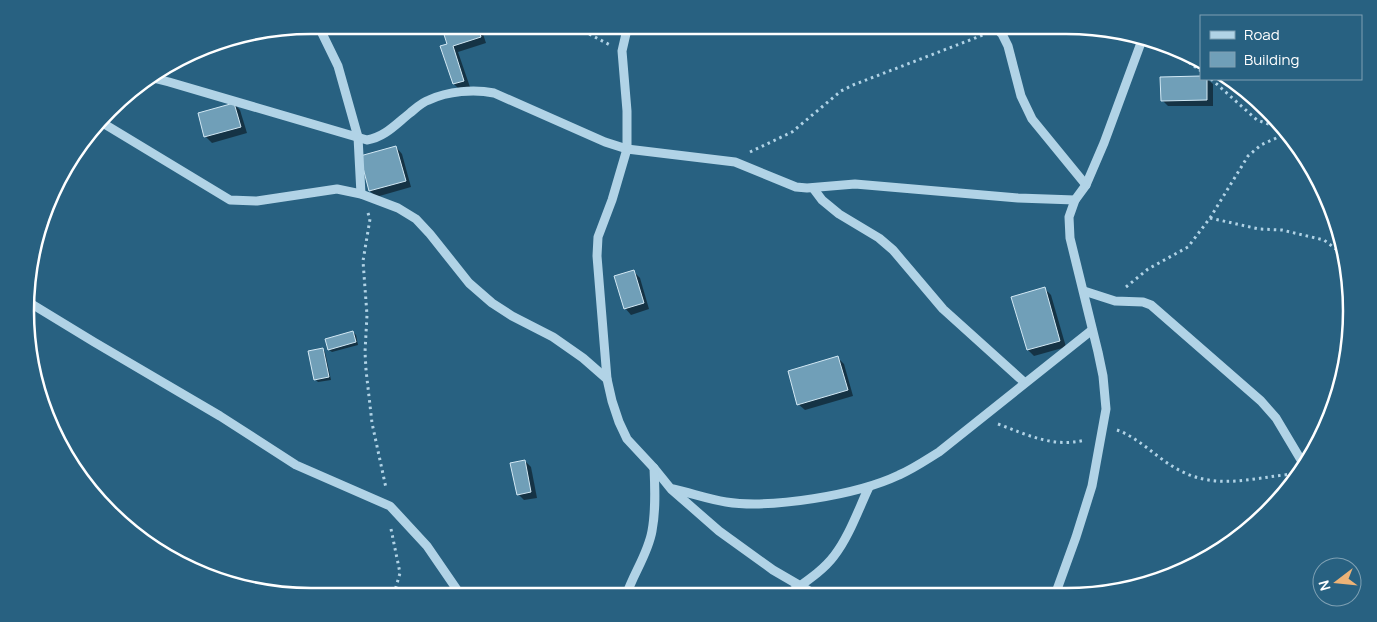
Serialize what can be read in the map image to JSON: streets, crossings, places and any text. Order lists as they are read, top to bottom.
{
  "legend": ["Road", "Building"],
  "north": "left"
}
